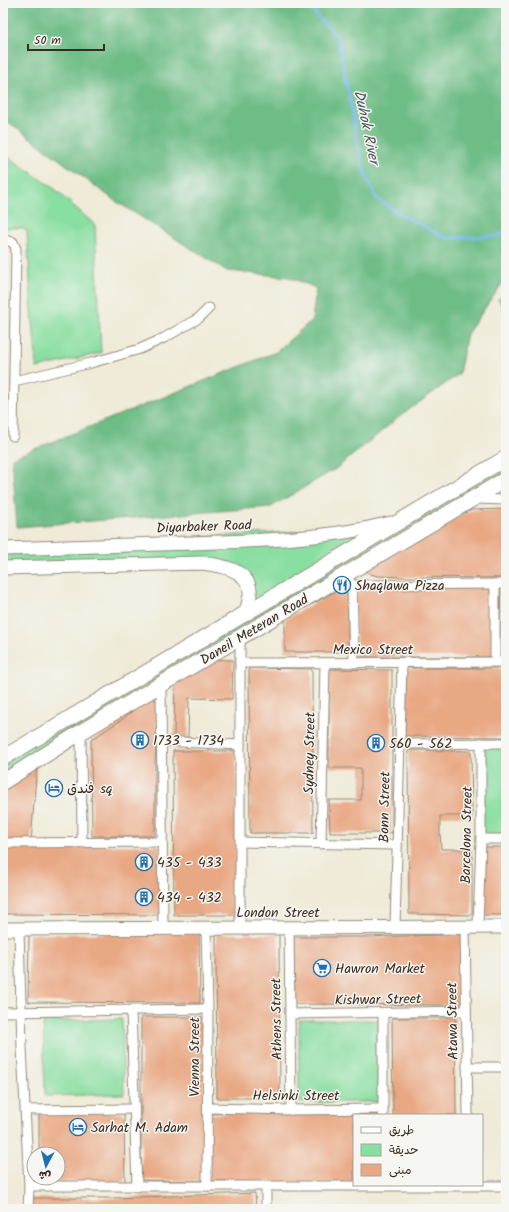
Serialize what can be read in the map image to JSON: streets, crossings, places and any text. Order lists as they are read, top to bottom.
{
  "streets": {
    "main road": ["Diyarbaker Road", "Daneil Meteran Road", "London Street"],
    "street": [
      "Mexico Street",
      "Sydney Street",
      "Bonn Street",
      "Barcelona Street",
      "Kishwar Street",
      "Athens Street",
      "Atawa Street",
      "Vienna Street",
      "Helsinki Street"
    ]
  },
  "crossings": [
    ["Diyarbaker Road", "Daneil Meteran Road"],
    ["Mexico Street", "Sydney Street"],
    ["Mexico Street", "Bonn Street"],
    ["Bonn Street", "London Street"],
    ["Barcelona Street", "London Street"],
    ["Barcelona Street", "Atawa Street"],
    ["London Street", "Athens Street"],
    ["London Street", "Atawa Street"],
    ["London Street", "Vienna Street"],
    ["Kishwar Street", "Athens Street"],
    ["Kishwar Street", "Atawa Street"],
    ["Athens Street", "Helsinki Street"],
    ["Vienna Street", "Helsinki Street"]
  ],
  "water": ["Duhok River"],
  "places": {
    "restaurant": ["Shaqlawa Pizza"],
    "building": [
      "1733 - 1734",
      "560 - 562",
      "435 - 433",
      "434 - 432"
    ],
    "hotel": ["فندق sq", "Sarhat M. Adam"],
    "supermarket": ["Hawron Market"]
  },
  "legend": ["طريق", "حديقة", "مبنى"],
  "scale_bar": "50 m",
  "north": "bottom"
}
